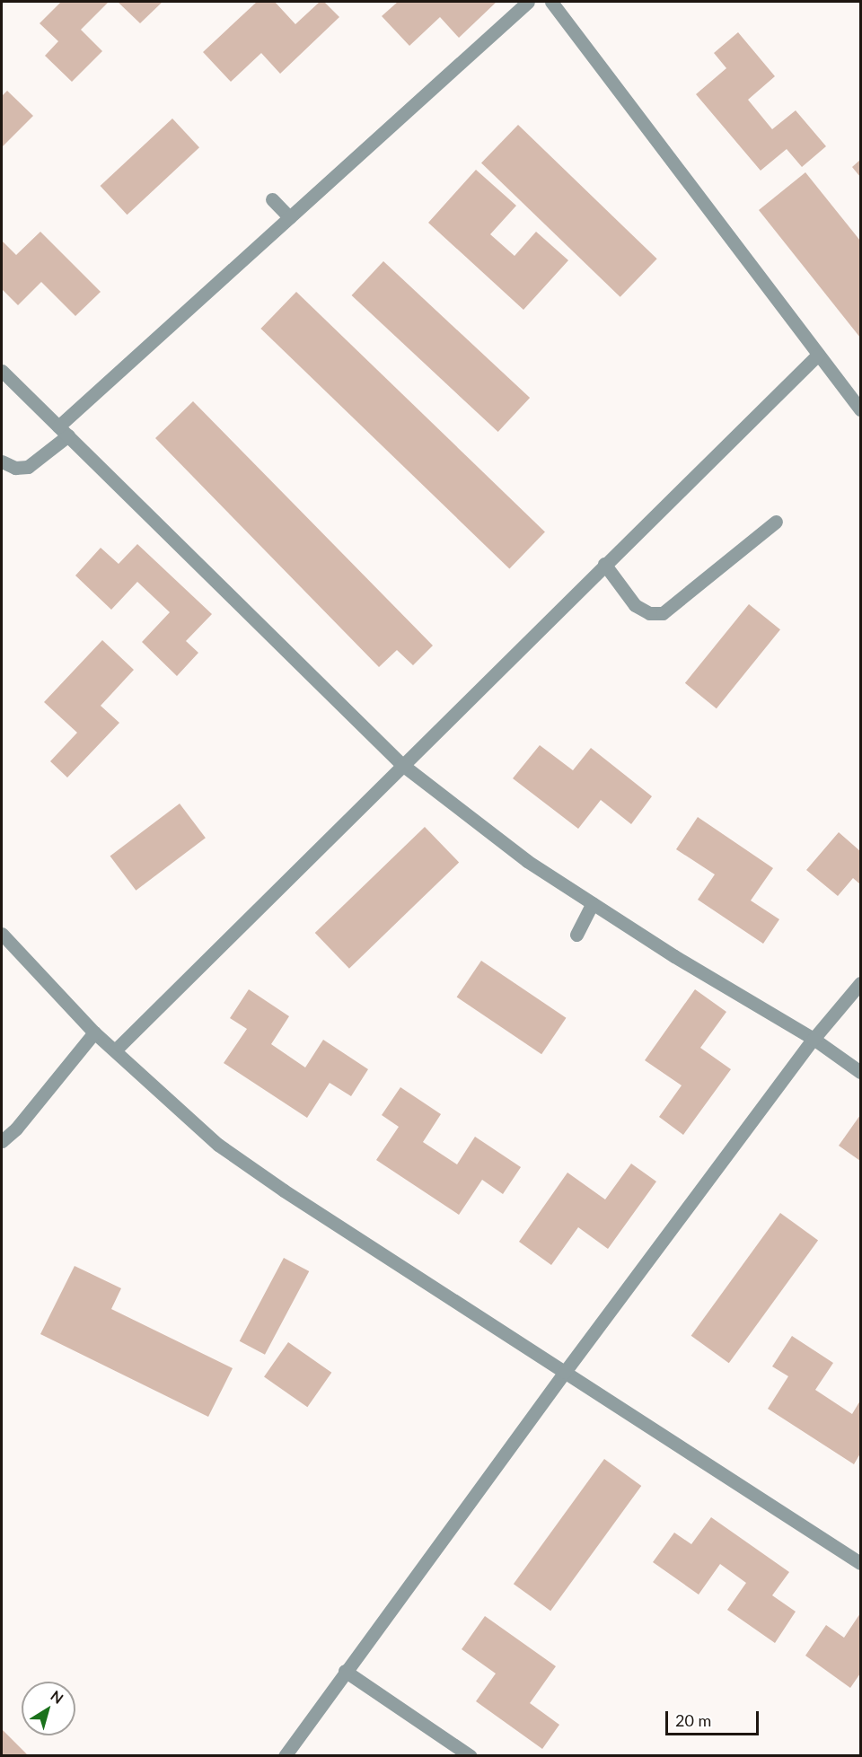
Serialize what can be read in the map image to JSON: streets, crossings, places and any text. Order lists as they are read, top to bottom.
{
  "scale_bar": "20 m",
  "north": "top right"
}
